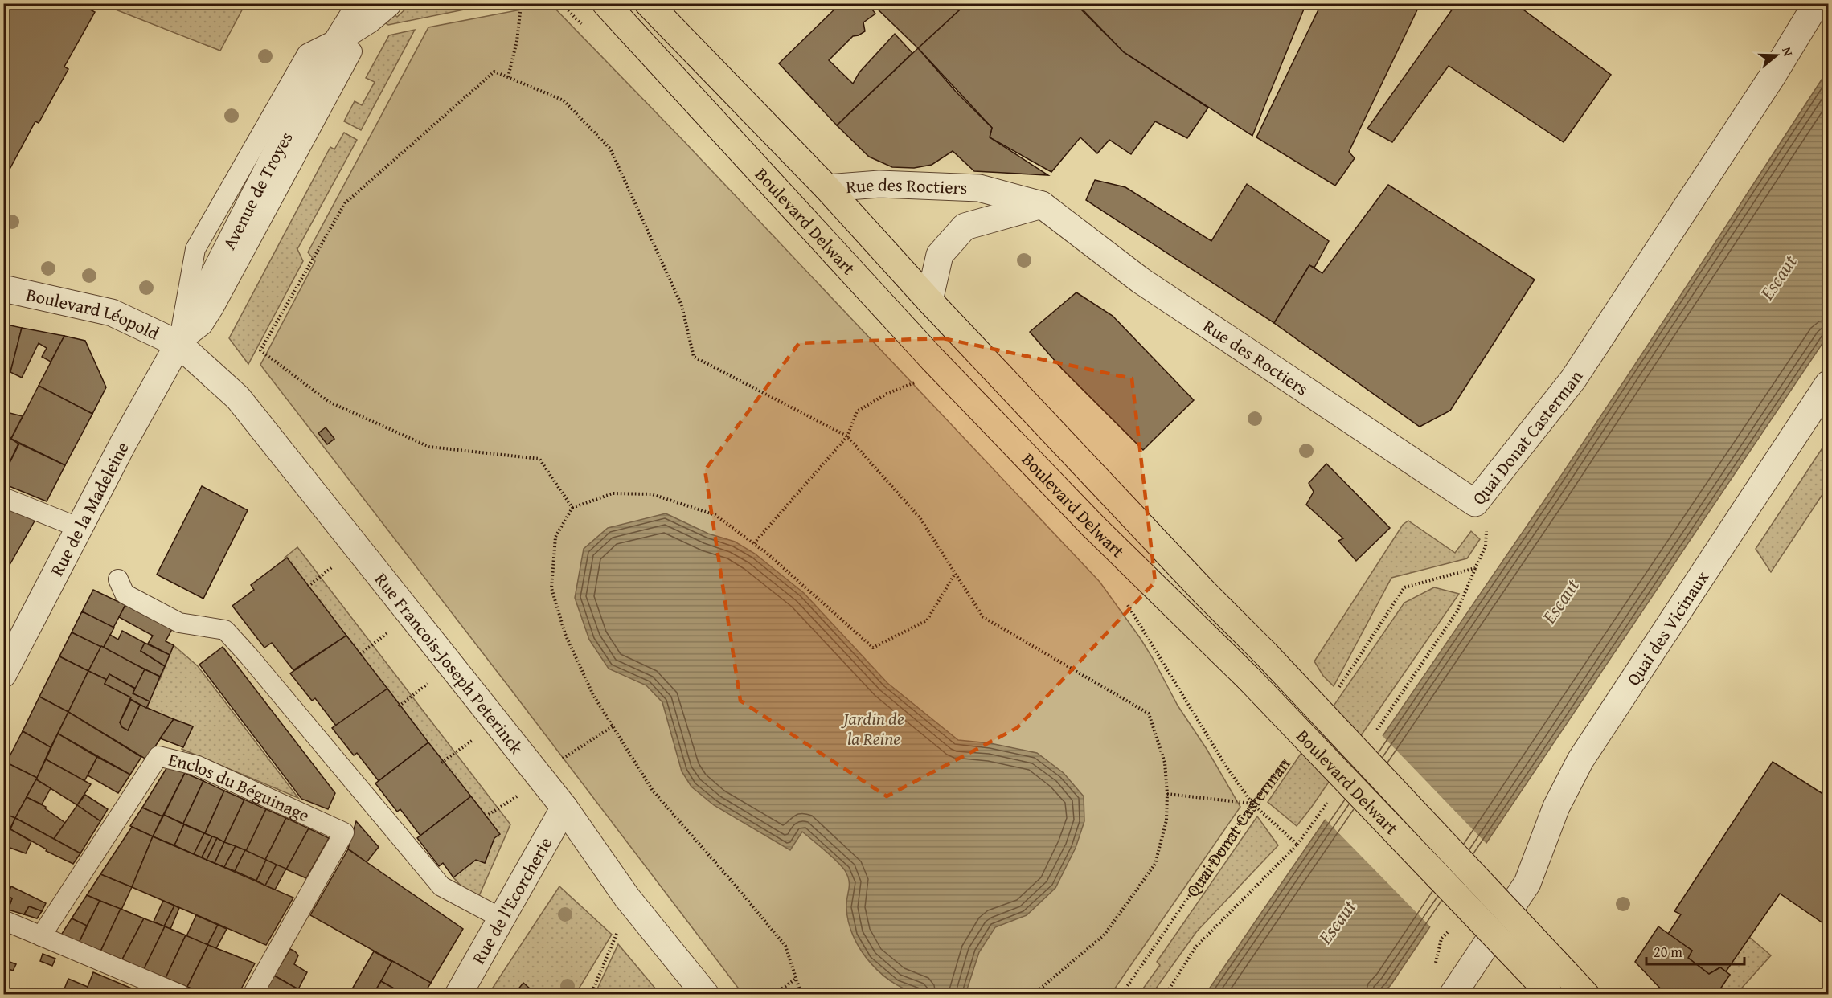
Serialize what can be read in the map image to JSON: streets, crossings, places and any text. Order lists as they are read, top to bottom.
{
  "streets": {
    "main road": ["Boulevard Delwart"],
    "street": [
      "Rue des Roctiers",
      "Avenue de Troyes",
      "Boulevard Léopold",
      "Quai Donat Casterman",
      "Rue de la Madeleine",
      "Quai des Vicinaux",
      "Rue Francois-Joseph Peterinck",
      "Rue de l'Ecorcherie"
    ],
    "lane": ["Enclos du Béguinage"]
  },
  "crossings": [
    ["Rue des Roctiers", "Boulevard Delwart"],
    ["Rue des Roctiers", "Quai Donat Casterman"],
    ["Avenue de Troyes", "Boulevard Léopold"],
    ["Avenue de Troyes", "Rue de la Madeleine"],
    ["Avenue de Troyes", "Rue Francois-Joseph Peterinck"],
    ["Boulevard Léopold", "Rue de la Madeleine"],
    ["Boulevard Léopold", "Rue Francois-Joseph Peterinck"],
    ["Rue de la Madeleine", "Rue Francois-Joseph Peterinck"],
    ["Rue Francois-Joseph Peterinck", "Rue de l'Ecorcherie"]
  ],
  "water": ["Escaut"],
  "parks": ["Jardin de la Reine"],
  "scale_bar": "20 m",
  "north": "right"
}
